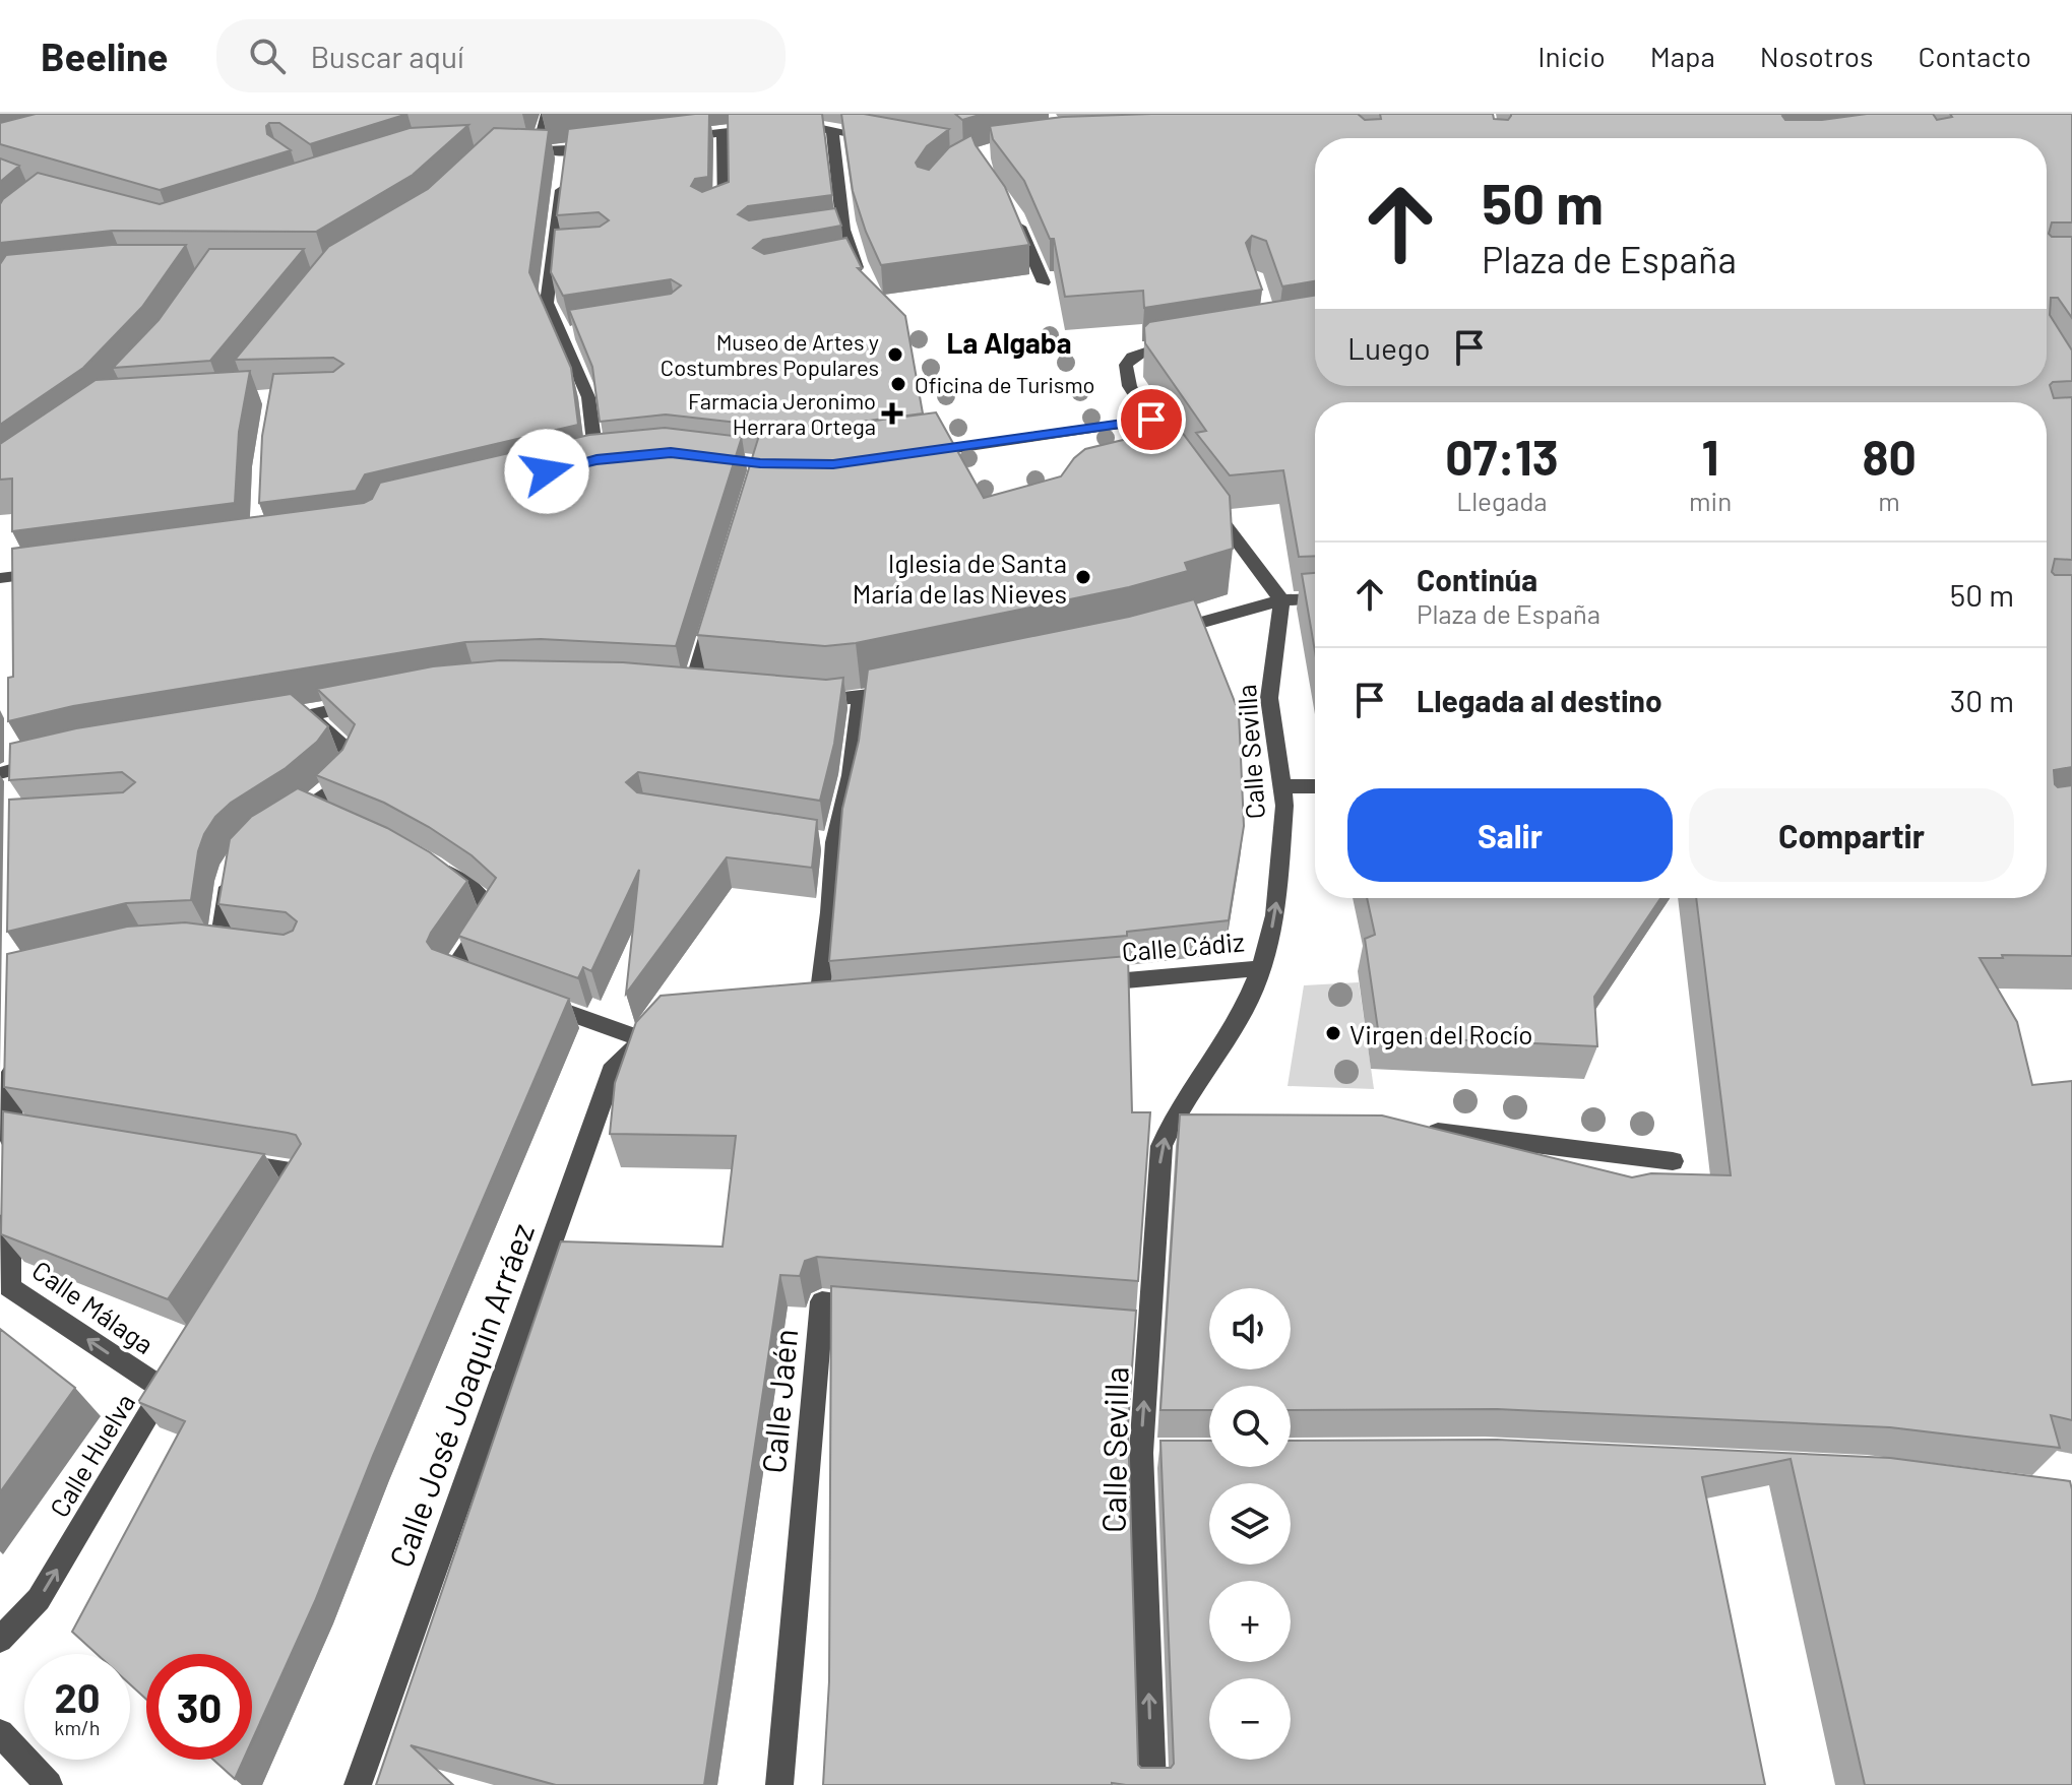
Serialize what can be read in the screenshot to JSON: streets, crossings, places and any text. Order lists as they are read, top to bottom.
{
  "streets": {
    "street": [
      "Calle Sevilla",
      "Calle Cádiz",
      "Calle Málaga",
      "Calle José Joaquin Arráez",
      "Calle Jaén",
      "Calle Huelva"
    ]
  },
  "crossings": [
    ["Calle Sevilla", "Calle Cádiz"],
    ["Calle Málaga", "Calle Huelva"]
  ],
  "one_way": ["Calle Sevilla", "Calle Málaga", "Calle Huelva"],
  "districts": ["La Algaba"],
  "places": {
    "other": [
      "Museo de Artes y Costumbres Populares",
      "Oficina de Turismo",
      "Iglesia de Santa María de las Nieves",
      "Virgen del Rocío"
    ],
    "health": ["Farmacia Jeronimo Herrara Ortega"]
  },
  "page": {
    "header": "Beeline",
    "search": "Buscar aquí",
    "nav": [
      "Inicio",
      "Mapa",
      "Nosotros",
      "Contacto"
    ],
    "turn": ["50 m", "Plaza de España"],
    "then": "Luego",
    "eta": [
      "07:13",
      "Llegada",
      "1",
      "min",
      "80",
      "m"
    ],
    "list": [
      {
        "name": "Continúa",
        "note": "Plaza de España",
        "value": "50 m"
      },
      {
        "name": "Llegada al destino",
        "value": "30 m"
      }
    ],
    "buttons": ["Salir", "Compartir"],
    "map_buttons": ["+", "−"],
    "speed": "20 km/h",
    "limit": "30"
  }
}
